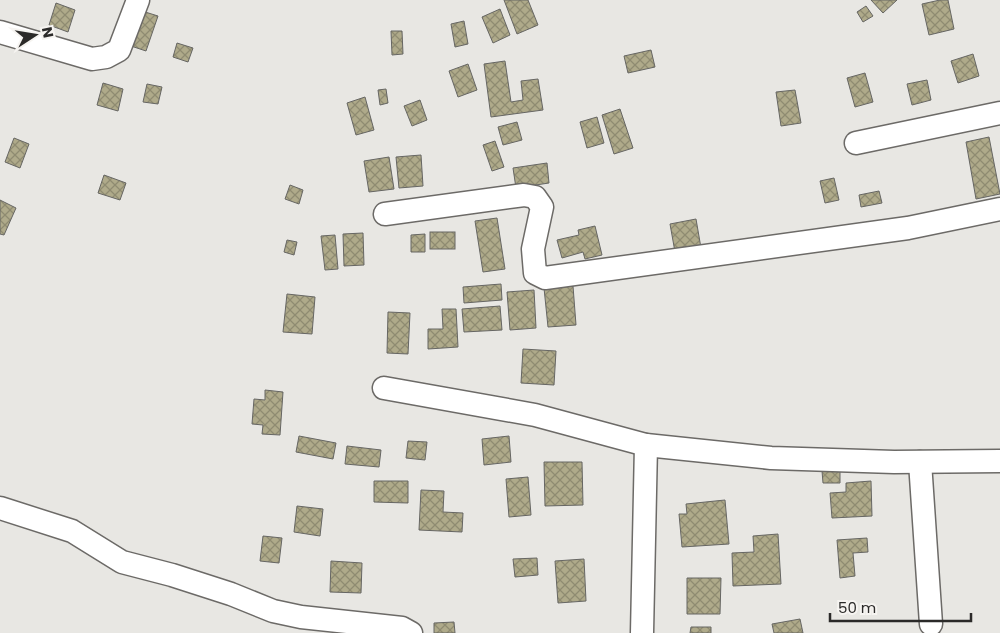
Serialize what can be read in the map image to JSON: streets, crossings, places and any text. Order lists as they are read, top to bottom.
{
  "scale_bar": "50 m",
  "north": "right"
}
